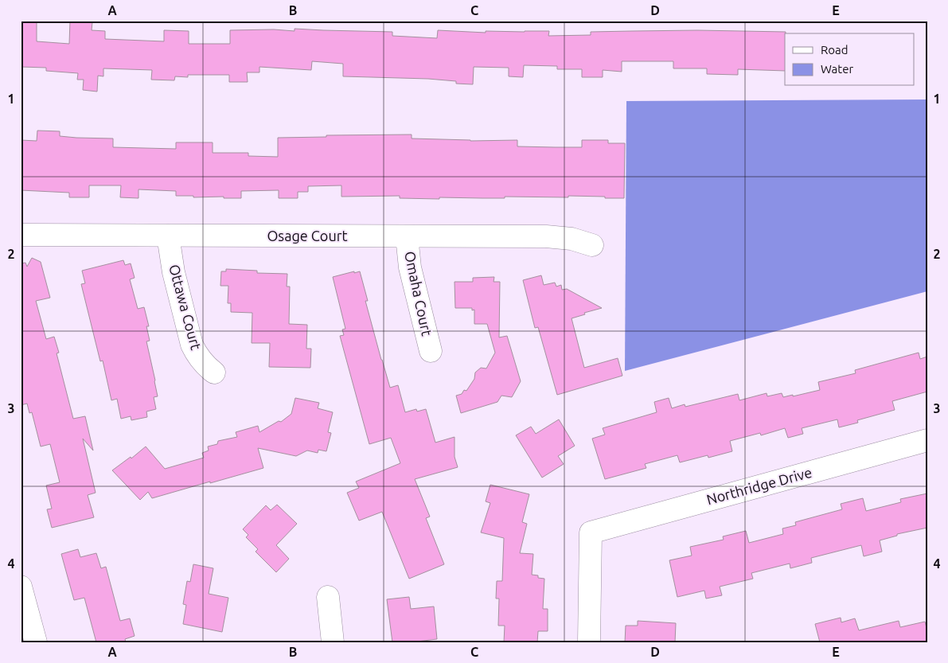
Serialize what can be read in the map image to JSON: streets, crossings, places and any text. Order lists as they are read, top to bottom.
{
  "streets": {
    "street": [
      "Osage Court",
      "Omaha Court",
      "Ottawa Court",
      "Northridge Drive"
    ]
  },
  "crossings": [
    ["Osage Court", "Omaha Court"],
    ["Osage Court", "Ottawa Court"]
  ],
  "legend": ["Road", "Water"],
  "grid": {
    "columns": [
      "A",
      "B",
      "C",
      "D",
      "E"
    ],
    "rows": [
      "1",
      "2",
      "3",
      "4"
    ]
  }
}
